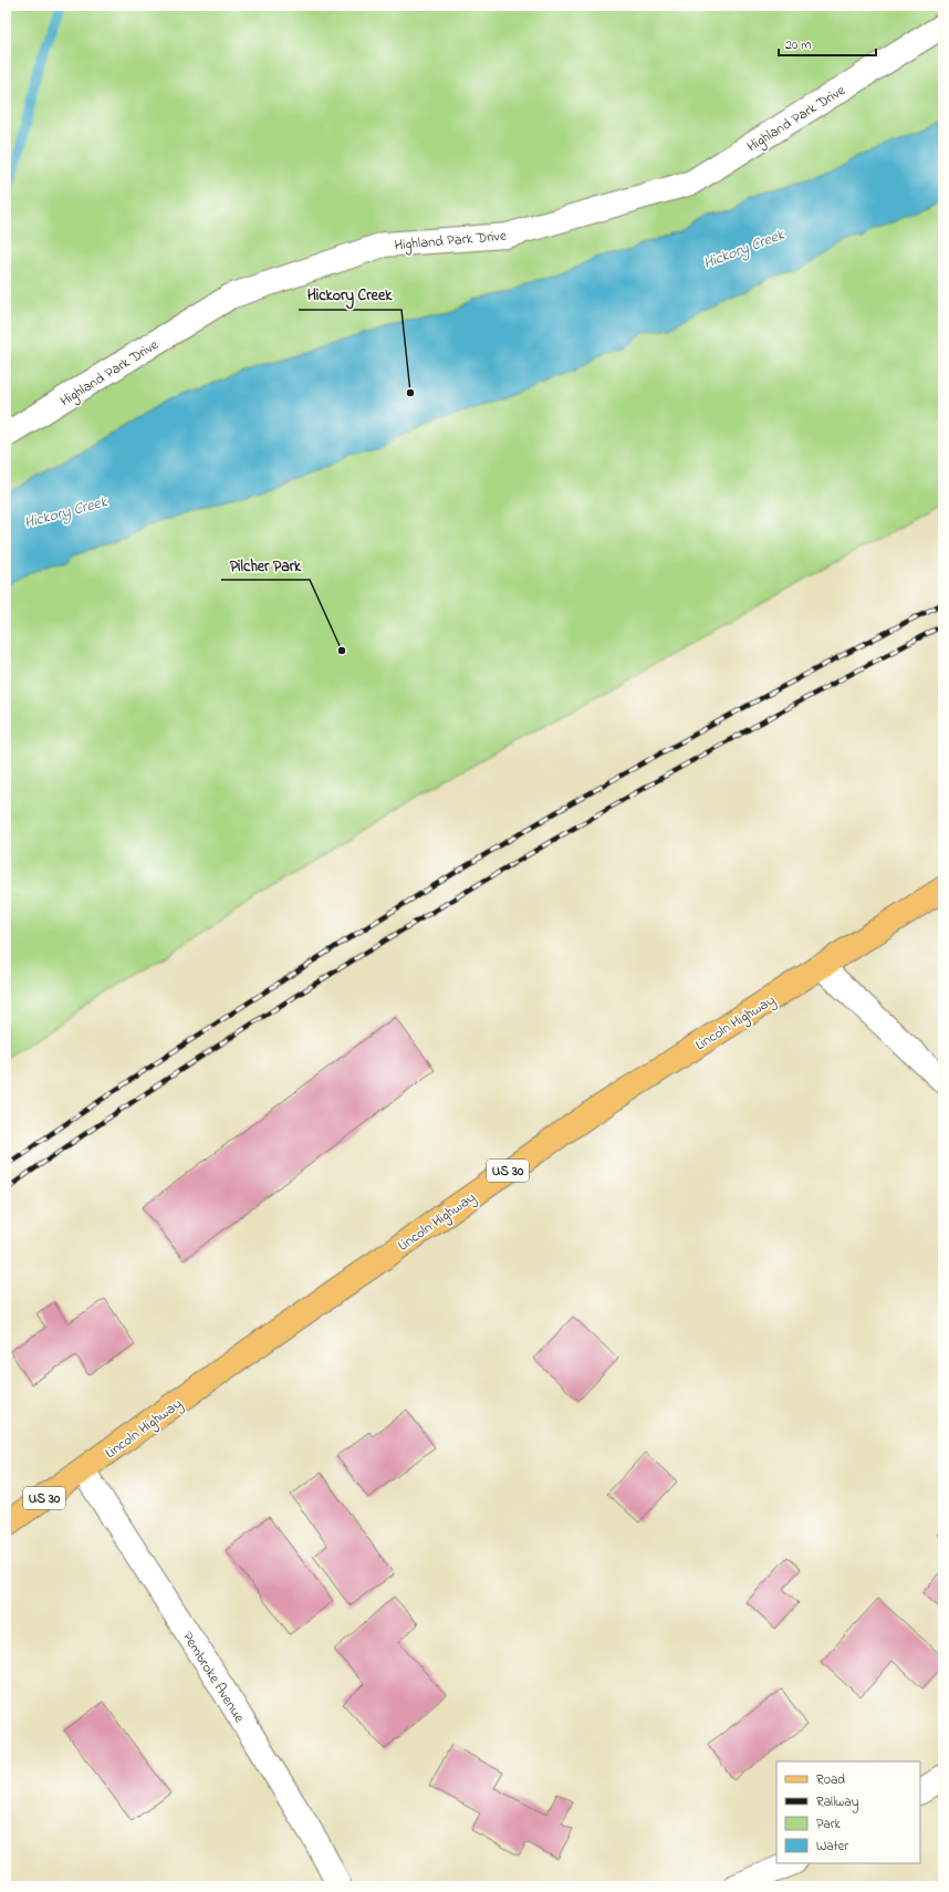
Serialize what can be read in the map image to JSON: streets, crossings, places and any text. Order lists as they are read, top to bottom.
{
  "streets": {
    "main road": ["Lincoln Highway", "US 30"],
    "street": ["Highland Park Drive", "Pembroke Avenue"]
  },
  "crossings": [
    ["Lincoln Highway", "Pembroke Avenue"]
  ],
  "water": ["Hickory Creek"],
  "places": ["Hickory Creek", "Pilcher Park"],
  "legend": [
    "Road",
    "Railway",
    "Park",
    "Water"
  ],
  "scale_bar": "20 m"
}
